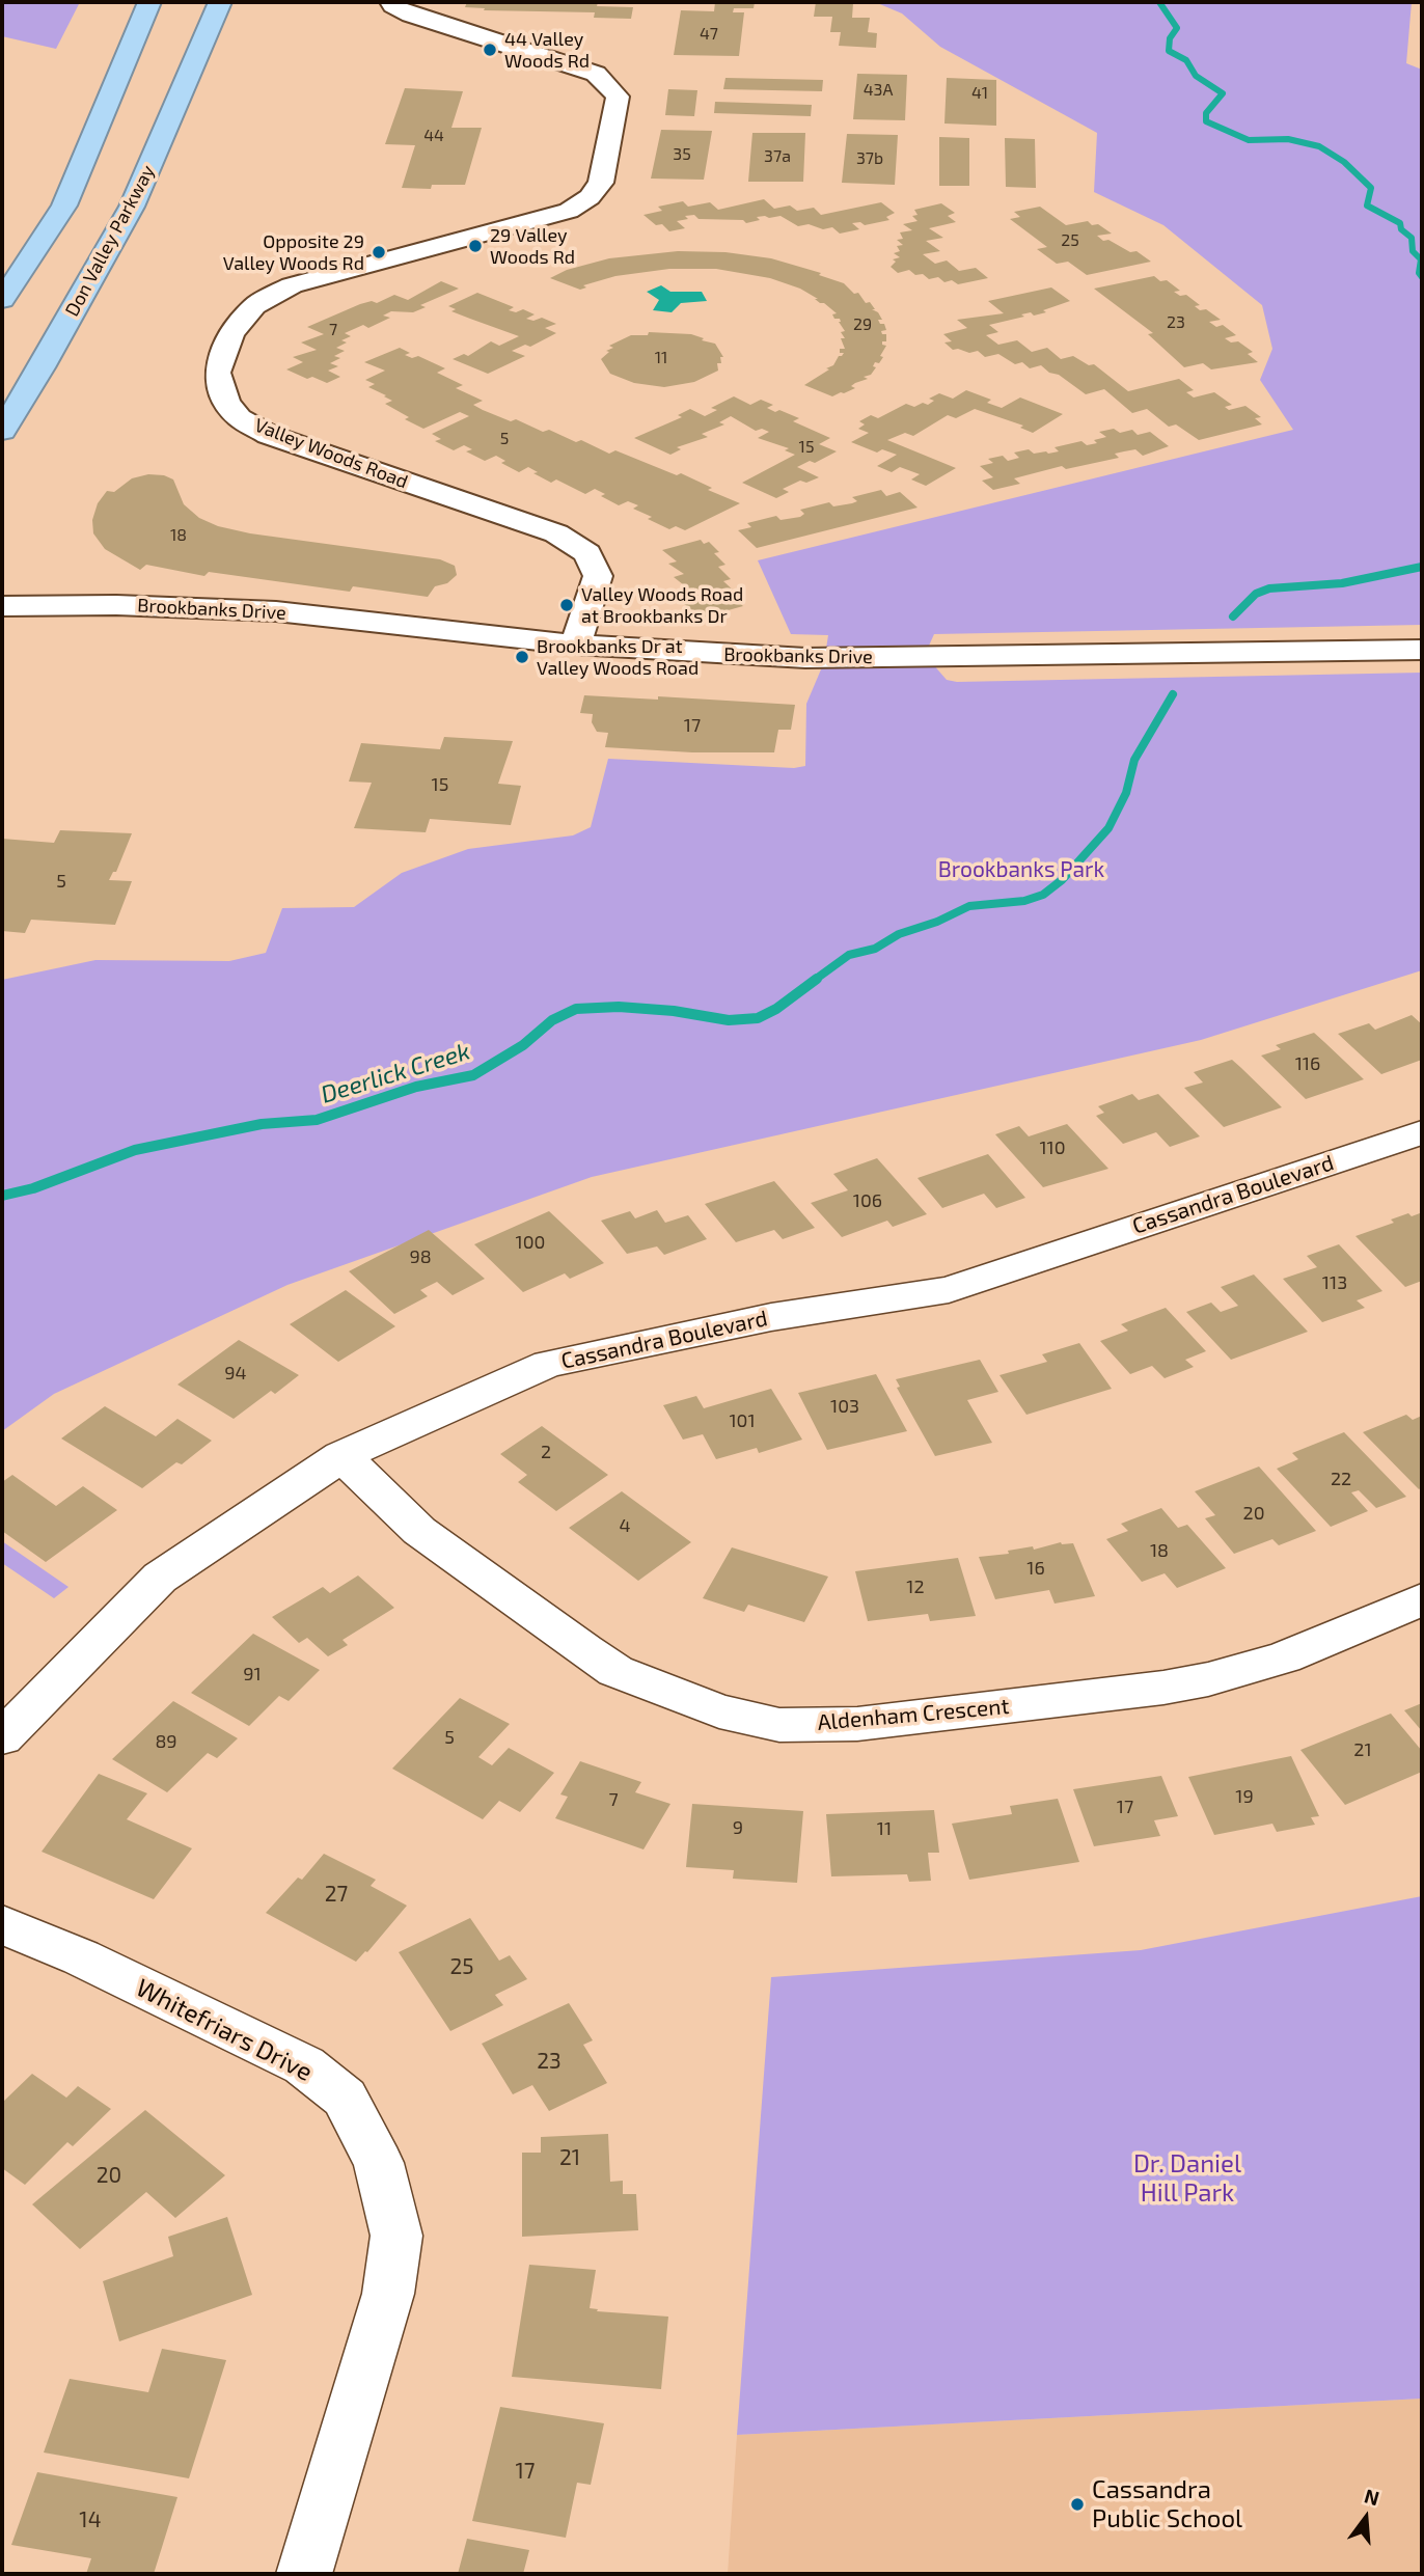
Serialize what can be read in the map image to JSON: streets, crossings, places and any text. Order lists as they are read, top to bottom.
{
  "streets": {
    "highway": ["Don Valley Parkway"],
    "street": [
      "Valley Woods Road",
      "Brookbanks Drive",
      "Cassandra Boulevard",
      "Aldenham Crescent",
      "Whitefriars Drive"
    ]
  },
  "crossings": [
    ["Valley Woods Road", "Brookbanks Drive"],
    ["Cassandra Boulevard", "Aldenham Crescent"]
  ],
  "water": ["Deerlick Creek"],
  "parks": ["Brookbanks Park", "Dr. Daniel Hill Park"],
  "places": [
    "44 Valley Woods Rd",
    "29 Valley Woods Rd",
    "Opposite 29 Valley Woods Rd",
    "Valley Woods Road at Brookbanks Dr",
    "Brookbanks Dr at Valley Woods Road",
    "Cassandra Public School"
  ],
  "house_numbers": [
    "47",
    "43A",
    "41",
    "44",
    "35",
    "37a",
    "37b",
    "25",
    "23",
    "29",
    "7",
    "11",
    "5",
    "15",
    "18",
    "17",
    "15",
    "5",
    "116",
    "110",
    "106",
    "100",
    "98",
    "113",
    "94",
    "103",
    "101",
    "2",
    "22",
    "20",
    "4",
    "18",
    "16",
    "12",
    "91",
    "5",
    "89",
    "21",
    "19",
    "7",
    "17",
    "9",
    "11",
    "27",
    "25",
    "23",
    "21",
    "20",
    "17",
    "14"
  ],
  "north": "top"
}
